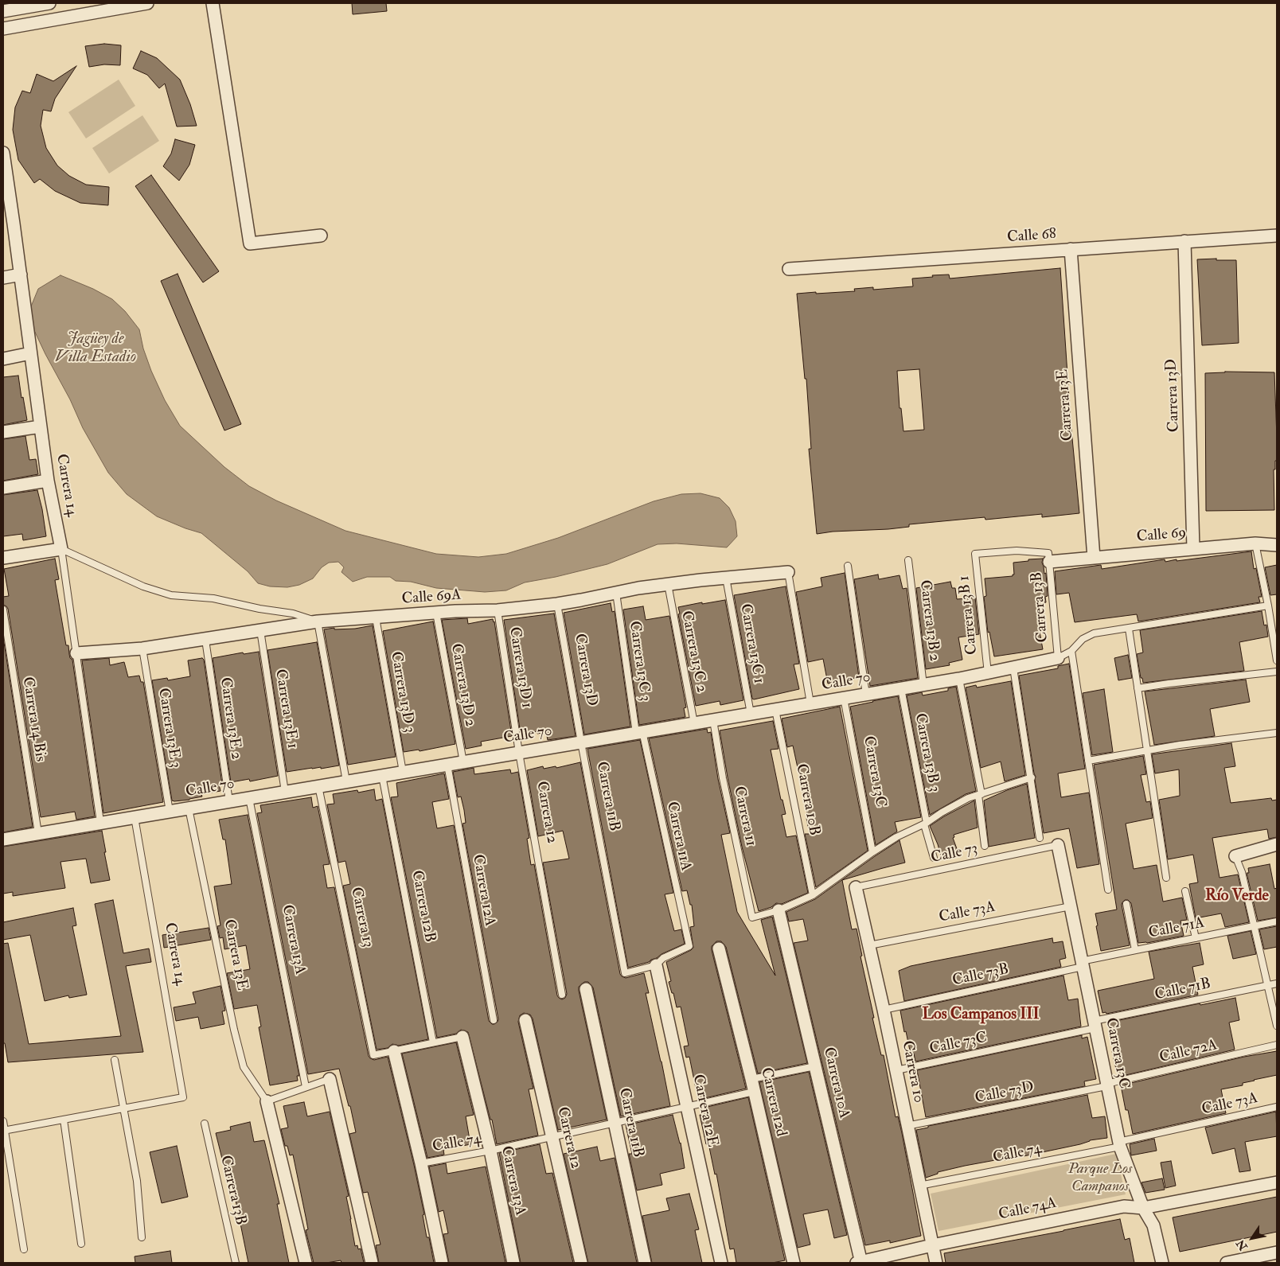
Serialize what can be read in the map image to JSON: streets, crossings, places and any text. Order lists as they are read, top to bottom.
{
  "streets": {
    "street": [
      "Calle 68",
      "Carrera 13D",
      "Carrera 13E",
      "Carrera 14",
      "Calle 69",
      "Calle 69A",
      "Calle 70",
      "Carrera 13C",
      "Carrera 11B",
      "Carrera 12",
      "Carrera 13A",
      "Carrera 10",
      "Carrera 10A",
      "Carrera 12d",
      "Carrera 12E",
      "Calle 74A"
    ],
    "lane": [
      "Carrera 13B",
      "Carrera 13B 1",
      "Carrera 13B 2",
      "Carrera 13C 1",
      "Carrera 13C 2",
      "Carrera 13C 3",
      "Carrera 13D 1",
      "Carrera 13D 2",
      "Carrera 13D 3",
      "Carrera 13E 1",
      "Carrera 13E 2",
      "Carrera 14 Bis",
      "Carrera 13E 3",
      "Carrera 13B 3",
      "Carrera 10B",
      "Carrera 11",
      "Carrera 11A",
      "Calle 73",
      "Carrera 12A",
      "Carrera 12B",
      "Calle 73A",
      "Carrera 13",
      "Calle 71A",
      "Calle 73B",
      "Calle 71B",
      "Calle 73C",
      "Calle 72A",
      "Calle 73D",
      "Calle 74"
    ]
  },
  "crossings": [
    ["Calle 68", "Carrera 13D"],
    ["Calle 68", "Carrera 13E"],
    ["Carrera 13D", "Calle 69"],
    ["Carrera 13D", "Calle 69A"],
    ["Carrera 13D", "Calle 70"],
    ["Carrera 13D", "Carrera 11B"],
    ["Carrera 13E", "Calle 69"],
    ["Carrera 13E", "Calle 70"],
    ["Carrera 14", "Calle 69A"],
    ["Carrera 14", "Calle 70"],
    ["Calle 69", "Carrera 13B"],
    ["Calle 69", "Carrera 13B 1"],
    ["Calle 69A", "Carrera 13C 1"],
    ["Calle 69A", "Carrera 13C 2"],
    ["Calle 69A", "Carrera 13C 3"],
    ["Calle 69A", "Carrera 13D 1"],
    ["Calle 69A", "Carrera 13D 2"],
    ["Calle 69A", "Carrera 13D 3"],
    ["Calle 69A", "Carrera 13E 1"],
    ["Calle 69A", "Carrera 13E 2"],
    ["Calle 69A", "Carrera 13E 3"],
    ["Carrera 13B", "Carrera 13B 1"],
    ["Carrera 13B", "Calle 70"],
    ["Carrera 13B 1", "Calle 70"],
    ["Carrera 13B 2", "Calle 70"],
    ["Carrera 13C 1", "Calle 70"],
    ["Carrera 13C 2", "Calle 70"],
    ["Carrera 13C 3", "Calle 70"],
    ["Carrera 13C 3", "Carrera 11A"],
    ["Carrera 13D 1", "Calle 70"],
    ["Carrera 13D 1", "Carrera 12"],
    ["Calle 70", "Carrera 13D 2"],
    ["Calle 70", "Carrera 13D 3"],
    ["Calle 70", "Carrera 13E 1"],
    ["Calle 70", "Carrera 13E 2"],
    ["Calle 70", "Carrera 14 Bis"],
    ["Calle 70", "Carrera 13E 3"],
    ["Calle 70", "Carrera 13B 3"],
    ["Calle 70", "Carrera 13C"],
    ["Calle 70", "Carrera 11B"],
    ["Calle 70", "Carrera 10B"],
    ["Calle 70", "Carrera 12"],
    ["Calle 70", "Carrera 11"],
    ["Calle 70", "Carrera 11A"],
    ["Calle 70", "Carrera 12A"],
    ["Calle 70", "Carrera 12B"],
    ["Calle 70", "Carrera 13"],
    ["Calle 70", "Carrera 13A"],
    ["Carrera 13C", "Calle 73"],
    ["Carrera 13C", "Calle 73A"],
    ["Carrera 13C", "Calle 71A"],
    ["Carrera 13C", "Calle 73B"],
    ["Carrera 13C", "Calle 71B"],
    ["Carrera 13C", "Calle 73C"],
    ["Carrera 13C", "Calle 72A"],
    ["Carrera 13C", "Calle 73D"],
    ["Carrera 13C", "Calle 74"],
    ["Carrera 13C", "Calle 74A"],
    ["Carrera 11B", "Carrera 11A"],
    ["Carrera 11B", "Carrera 12E"],
    ["Carrera 11B", "Calle 74"],
    ["Carrera 12", "Calle 74"],
    ["Carrera 11", "Carrera 10A"],
    ["Carrera 11A", "Carrera 12E"],
    ["Calle 73", "Carrera 10"],
    ["Calle 73A", "Carrera 10"],
    ["Calle 73A", "Calle 74"],
    ["Calle 71A", "Calle 73B"],
    ["Carrera 13A", "Calle 74"],
    ["Calle 73B", "Carrera 10"],
    ["Calle 71B", "Calle 73C"],
    ["Calle 73C", "Carrera 10"],
    ["Calle 72A", "Calle 73D"],
    ["Carrera 10", "Calle 73D"],
    ["Carrera 10", "Calle 74"],
    ["Carrera 10", "Calle 74A"],
    ["Carrera 10A", "Calle 74A"],
    ["Carrera 12d", "Calle 74"],
    ["Carrera 12E", "Calle 74"]
  ],
  "districts": ["Río Verde", "Los Campanos III"],
  "water": ["Jagüey de Villa Estadio"],
  "parks": ["Parque Los Campanos"],
  "north": "bottom left"
}
